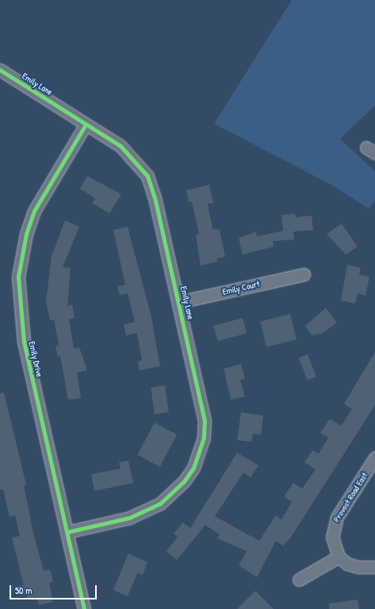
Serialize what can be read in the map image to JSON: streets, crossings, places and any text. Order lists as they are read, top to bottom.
{
  "streets": {
    "street": [
      "Emily Lane",
      "Emily Court",
      "Emily Drive",
      "Provost Road East"
    ]
  },
  "crossings": [
    ["Emily Lane", "Emily Court"],
    ["Emily Lane", "Emily Drive"]
  ],
  "scale_bar": "50 m"
}
